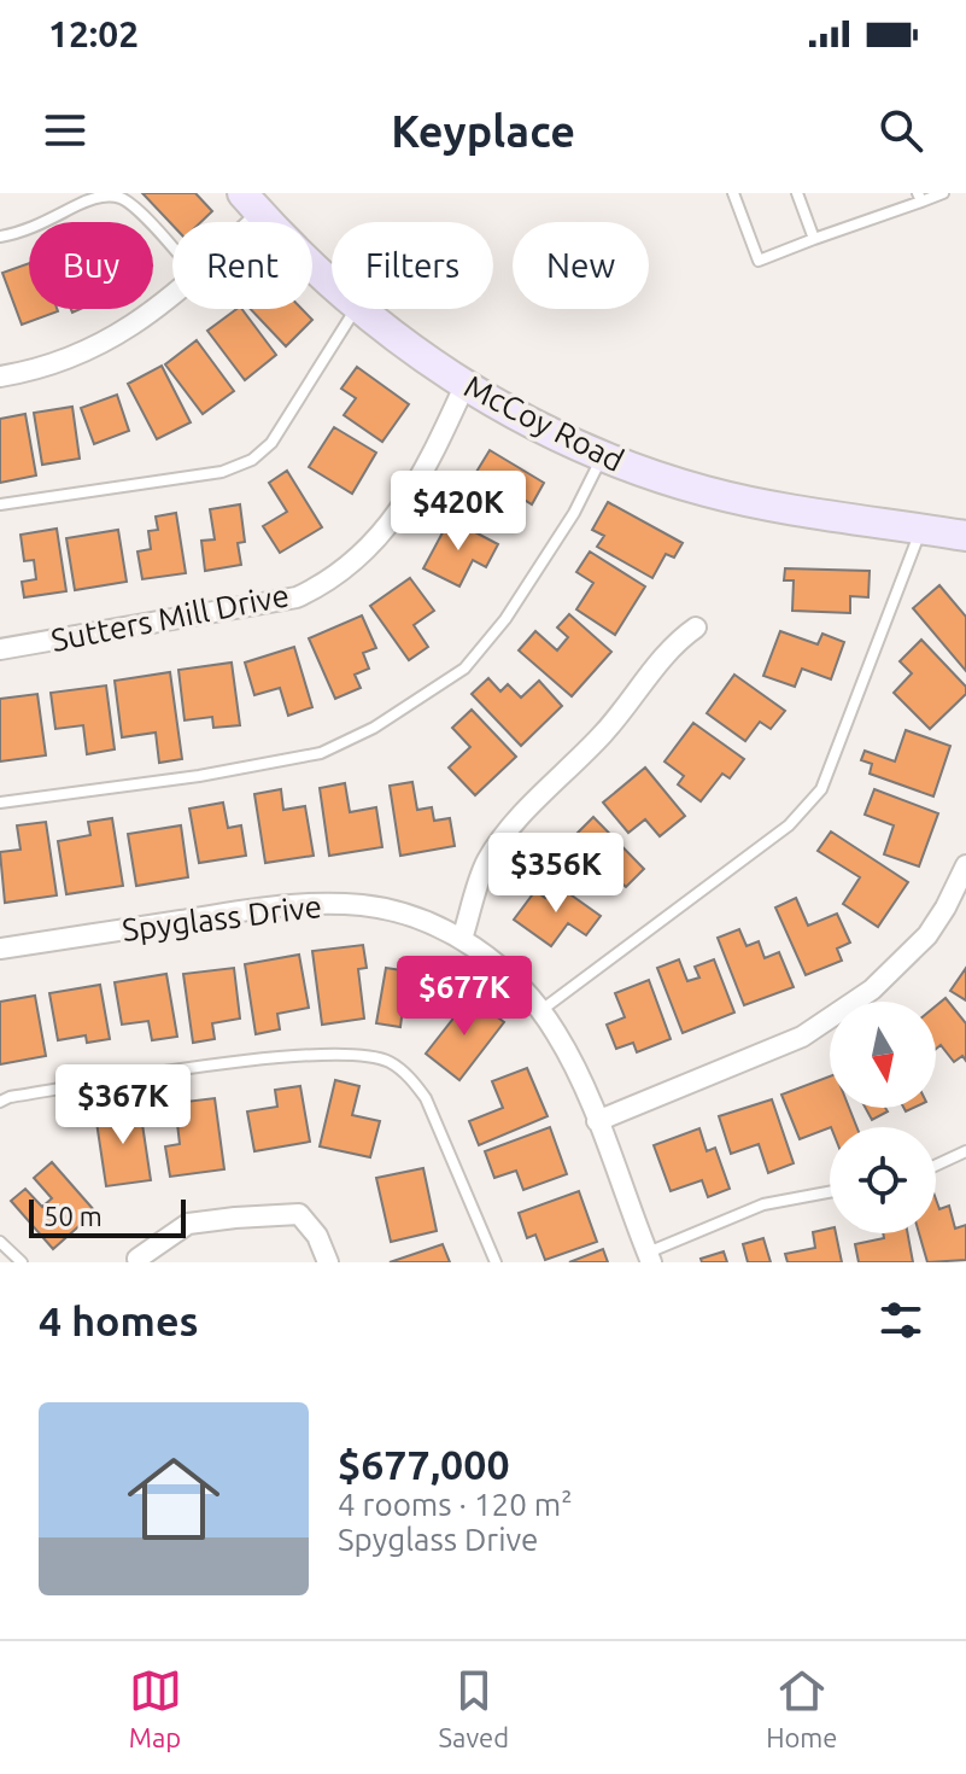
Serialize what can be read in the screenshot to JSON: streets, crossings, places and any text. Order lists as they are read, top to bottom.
{
  "streets": {
    "street": ["McCoy Road", "Sutters Mill Drive", "Spyglass Drive"]
  },
  "crossings": [
    ["McCoy Road", "Sutters Mill Drive"]
  ],
  "scale_bar": "50 m",
  "north": "bottom",
  "page": {
    "status": "12:02",
    "header": "Keyplace",
    "chip": [
      "Buy",
      "Rent",
      "Filters",
      "New"
    ],
    "price": [
      "$420K",
      "$356K",
      "$677K",
      "$367K"
    ],
    "scale": "50 m",
    "heading": "4 homes",
    "list": [
      {
        "name": "$677,000",
        "note": "4 rooms · 120 m² · Spyglass Drive"
      }
    ],
    "tabs": ["Map", "Saved", "Home"]
  }
}
